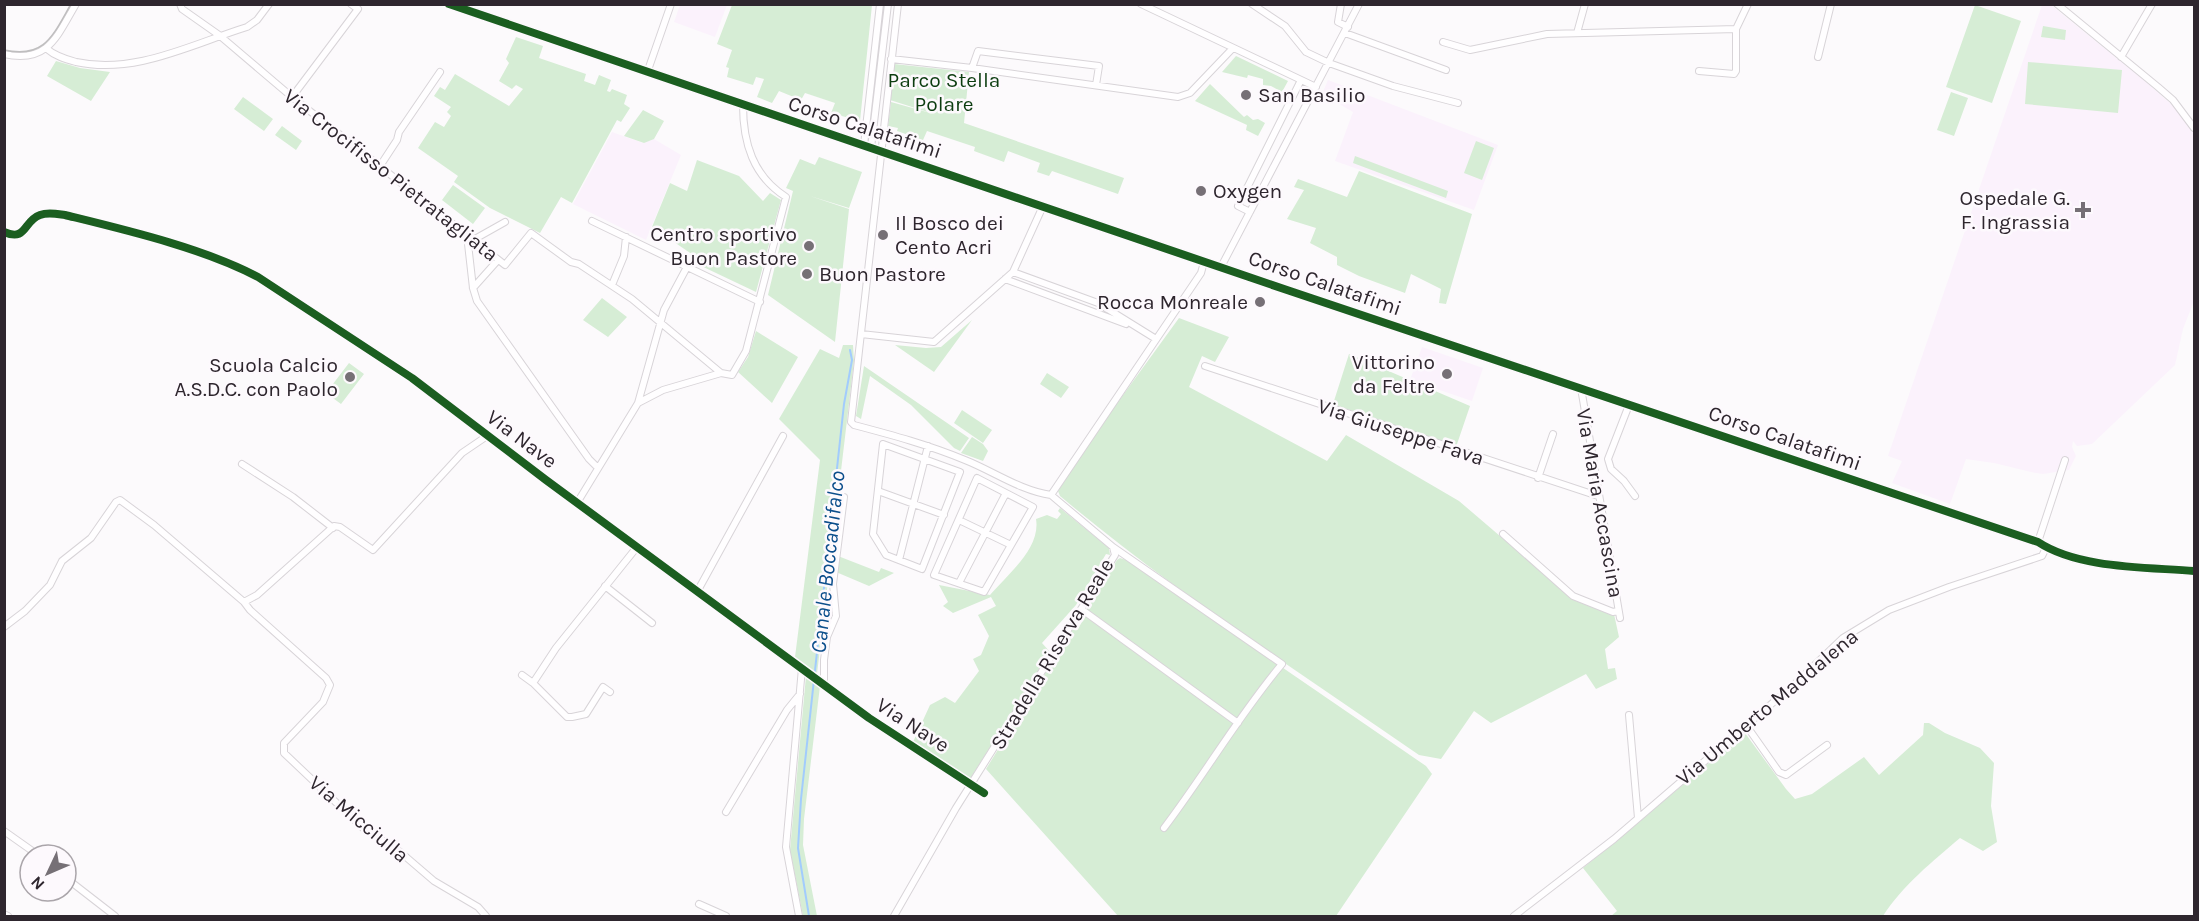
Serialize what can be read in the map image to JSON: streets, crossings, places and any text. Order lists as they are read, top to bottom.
{
  "streets": {
    "main road": ["Corso Calatafimi"],
    "street": [
      "Via Crocifisso Pietratagliata",
      "Via Giuseppe Fava",
      "Via Nave",
      "Via Maria Accascina",
      "Stradella Riserva Reale",
      "Via Umberto Maddalena",
      "Via Micciulla"
    ]
  },
  "crossings": [
    ["Corso Calatafimi", "Via Maria Accascina"],
    ["Corso Calatafimi", "Via Umberto Maddalena"],
    ["Via Giuseppe Fava", "Via Maria Accascina"],
    ["Via Nave", "Stradella Riserva Reale"]
  ],
  "water": ["Canale Boccadifalco"],
  "parks": ["Parco Stella Polare"],
  "places": {
    "other": [
      "San Basilio",
      "Oxygen",
      "Il Bosco dei Cento Acri",
      "Centro sportivo Buon Pastore",
      "Buon Pastore",
      "Rocca Monreale",
      "Vittorino da Feltre",
      "Scuola Calcio A.S.D.C. con Paolo"
    ],
    "health": ["Ospedale G. F. Ingrassia"]
  },
  "north": "bottom left"
}
